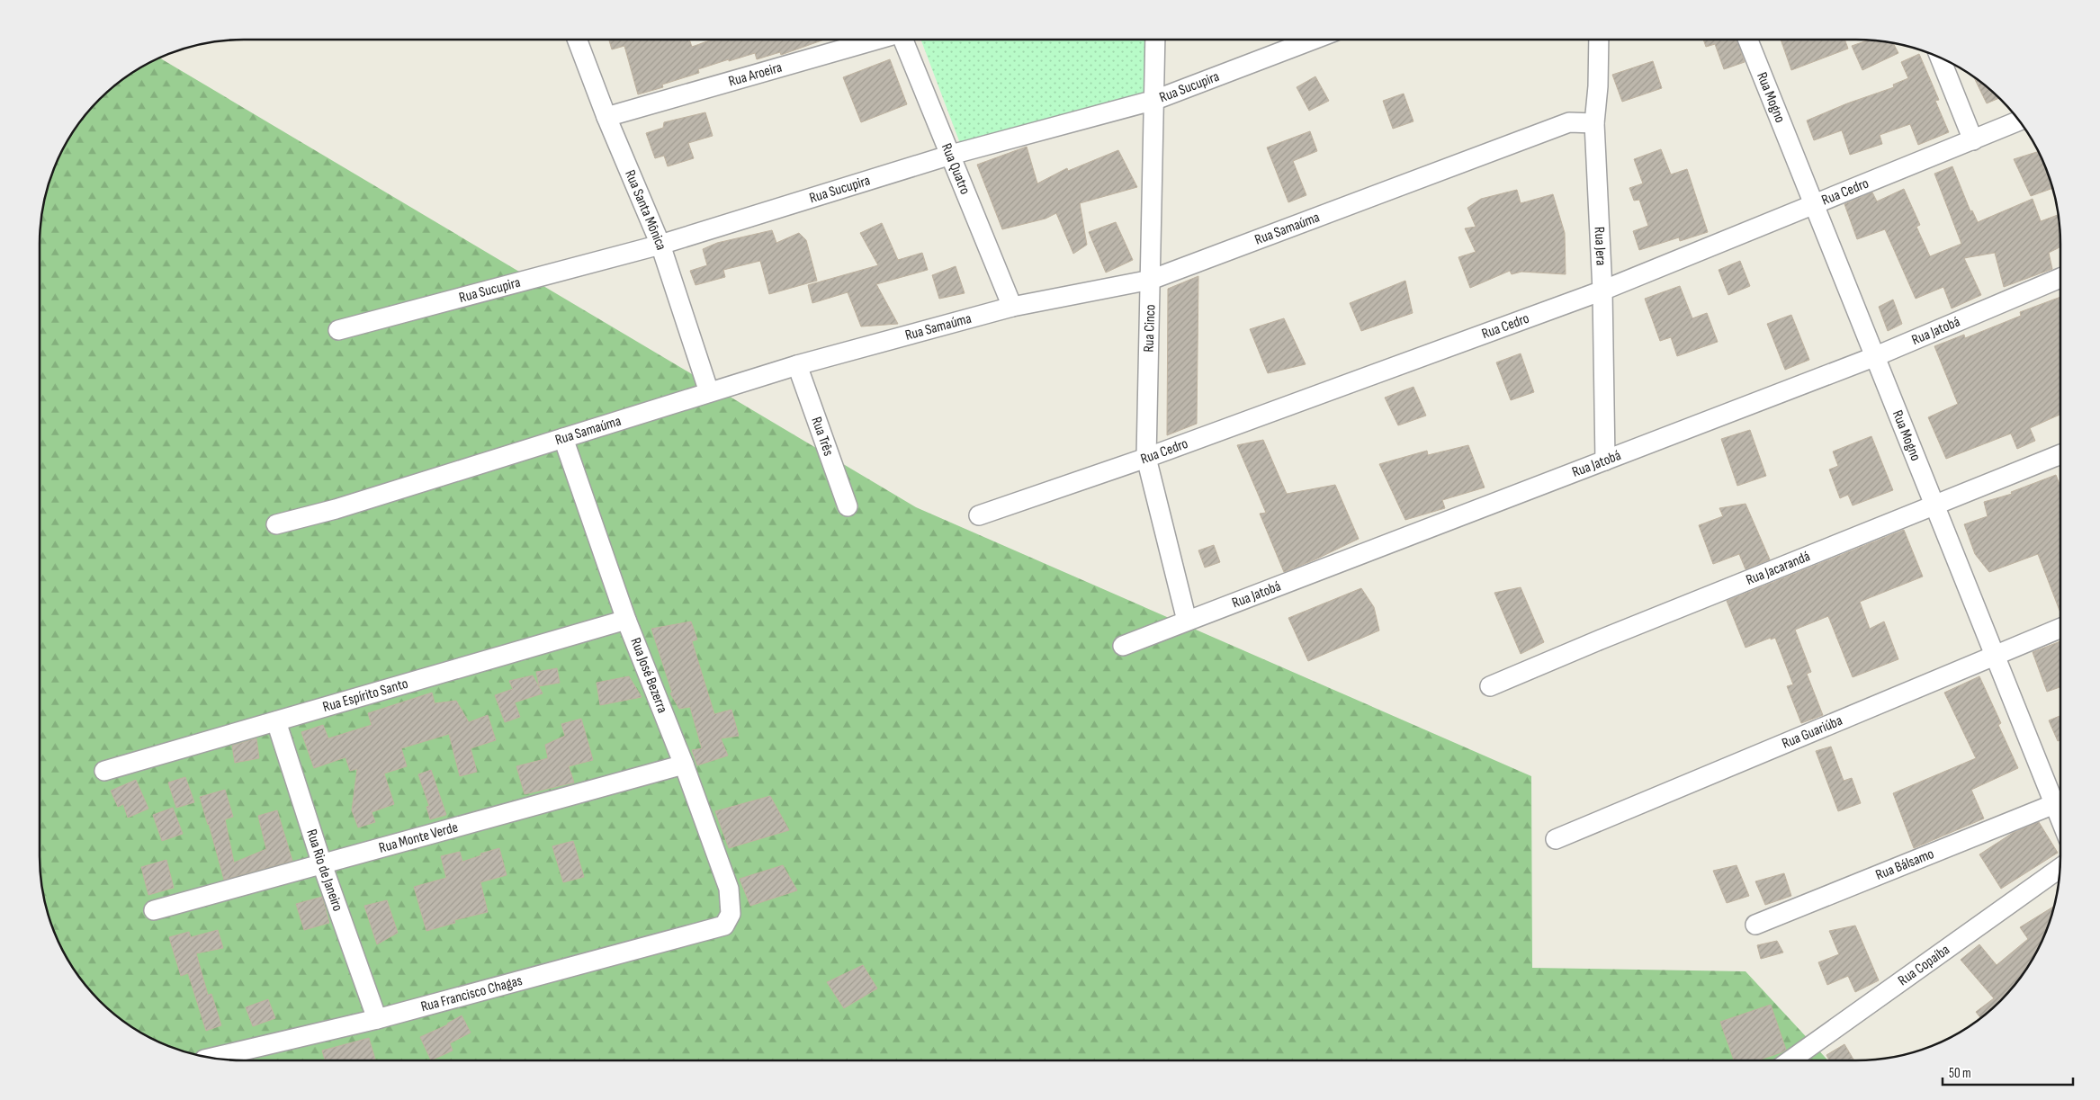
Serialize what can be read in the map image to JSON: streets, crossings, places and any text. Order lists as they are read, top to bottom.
{
  "streets": {
    "street": [
      "Rua Aroeira",
      "Rua Sucupira",
      "Rua Mogno",
      "Rua Quatro",
      "Rua Cedro",
      "Rua Santa Mônica",
      "Rua Samaúma",
      "Rua Jera",
      "Rua Cinco",
      "Rua Jatobá",
      "Rua Três",
      "Rua Jacarandá",
      "Rua José Bezerra",
      "Rua Espírito Santo",
      "Rua Guariúba",
      "Rua Monte Verde",
      "Rua Bálsamo",
      "Rua Rio de Janeiro",
      "Rua Copaíba",
      "Rua Francisco Chagas"
    ]
  },
  "crossings": [
    ["Rua Aroeira", "Rua Santa Mônica"],
    ["Rua Sucupira", "Rua Quatro"],
    ["Rua Sucupira", "Rua Santa Mônica"],
    ["Rua Sucupira", "Rua Cinco"],
    ["Rua Mogno", "Rua Cedro"],
    ["Rua Mogno", "Rua Jatobá"],
    ["Rua Mogno", "Rua Jacarandá"],
    ["Rua Mogno", "Rua Guariúba"],
    ["Rua Mogno", "Rua Bálsamo"],
    ["Rua Quatro", "Rua Samaúma"],
    ["Rua Cedro", "Rua Jera"],
    ["Rua Cedro", "Rua Cinco"],
    ["Rua Santa Mônica", "Rua Samaúma"],
    ["Rua Samaúma", "Rua Jera"],
    ["Rua Samaúma", "Rua Cinco"],
    ["Rua Samaúma", "Rua Três"],
    ["Rua Samaúma", "Rua José Bezerra"],
    ["Rua Jera", "Rua Jatobá"],
    ["Rua Cinco", "Rua Jatobá"],
    ["Rua José Bezerra", "Rua Espírito Santo"],
    ["Rua José Bezerra", "Rua Monte Verde"],
    ["Rua José Bezerra", "Rua Francisco Chagas"],
    ["Rua Espírito Santo", "Rua Rio de Janeiro"],
    ["Rua Monte Verde", "Rua Rio de Janeiro"],
    ["Rua Rio de Janeiro", "Rua Francisco Chagas"]
  ],
  "scale_bar": "50 m"
}
